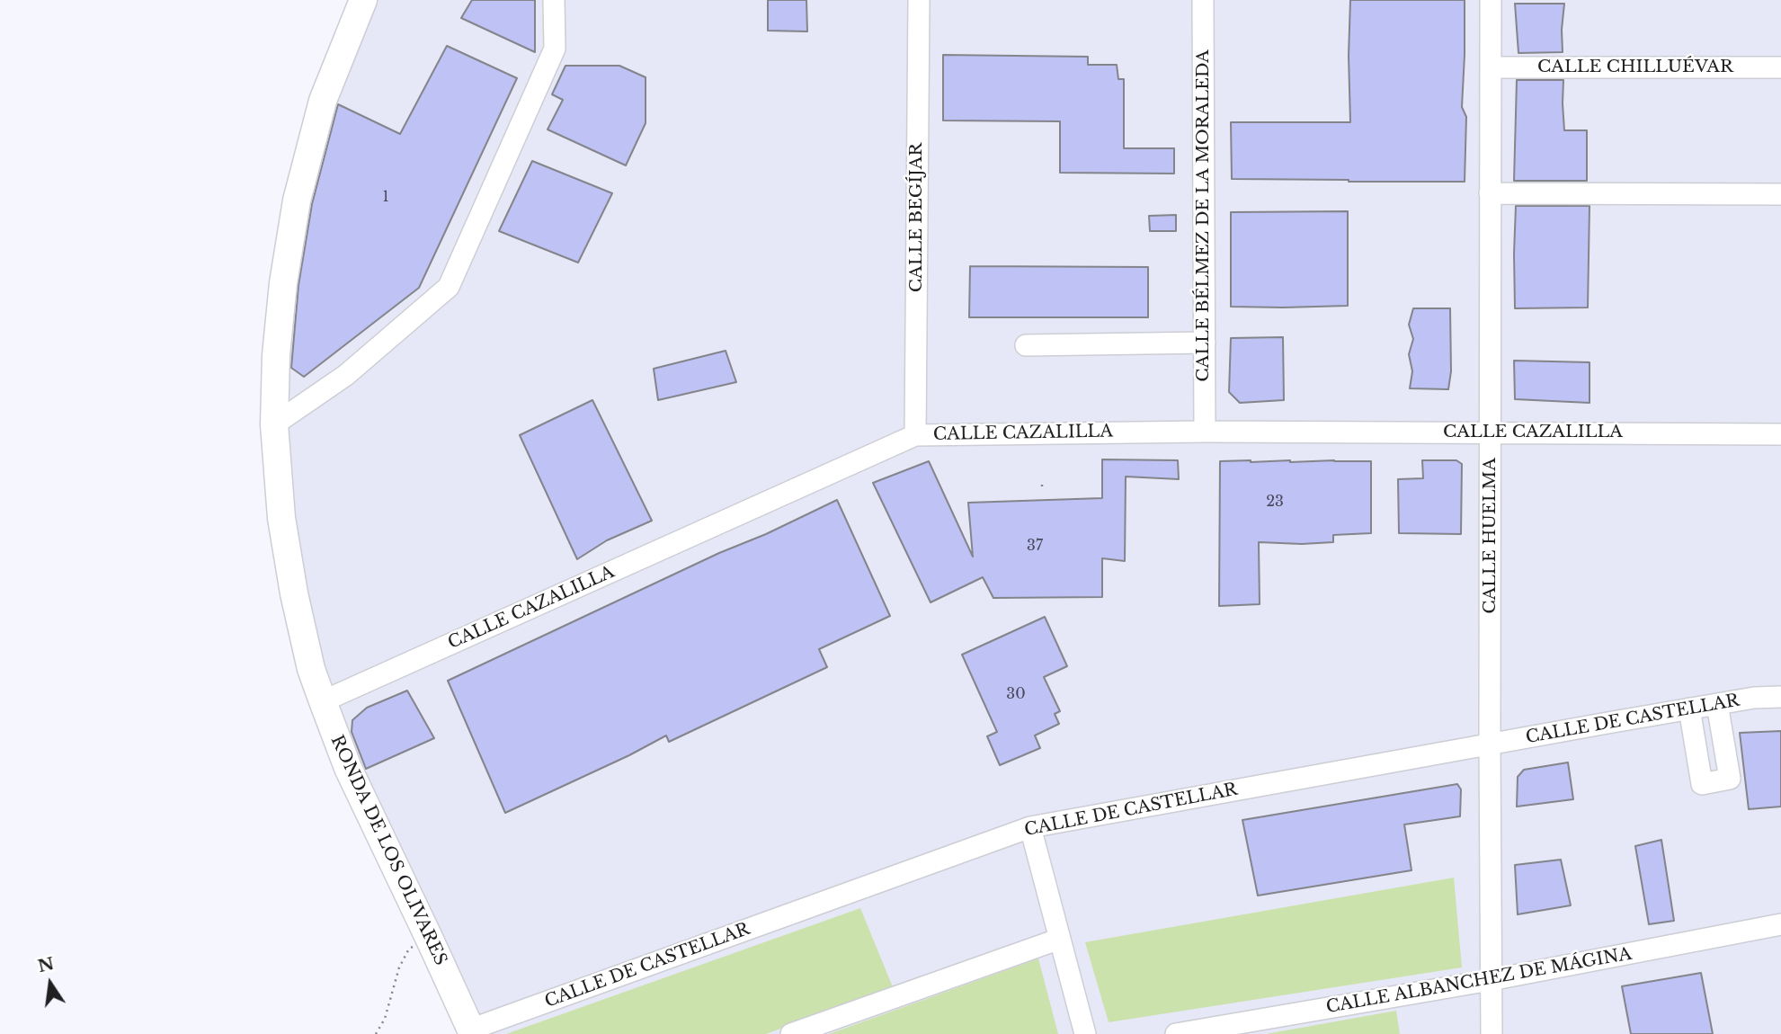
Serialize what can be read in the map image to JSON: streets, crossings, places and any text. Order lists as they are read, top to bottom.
{
  "streets": {
    "main road": ["RONDA DE LOS OLIVARES"],
    "street": [
      "CALLE CHILLUÉVAR",
      "CALLE BÉLMEZ DE LA MORALEDA",
      "CALLE BEGÍJAR",
      "CALLE CAZALILLA",
      "CALLE HUELMA",
      "CALLE DE CASTELLAR",
      "CALLE ALBANCHEZ DE MÁGINA"
    ]
  },
  "crossings": [
    ["CALLE CHILLUÉVAR", "CALLE HUELMA"],
    ["CALLE BÉLMEZ DE LA MORALEDA", "CALLE CAZALILLA"],
    ["CALLE BEGÍJAR", "CALLE CAZALILLA"],
    ["CALLE CAZALILLA", "CALLE HUELMA"],
    ["CALLE CAZALILLA", "RONDA DE LOS OLIVARES"],
    ["CALLE HUELMA", "CALLE DE CASTELLAR"],
    ["CALLE HUELMA", "CALLE ALBANCHEZ DE MÁGINA"],
    ["CALLE DE CASTELLAR", "RONDA DE LOS OLIVARES"]
  ],
  "house_numbers": [
    "1",
    "23",
    "37",
    "30"
  ],
  "north": "top"
}
